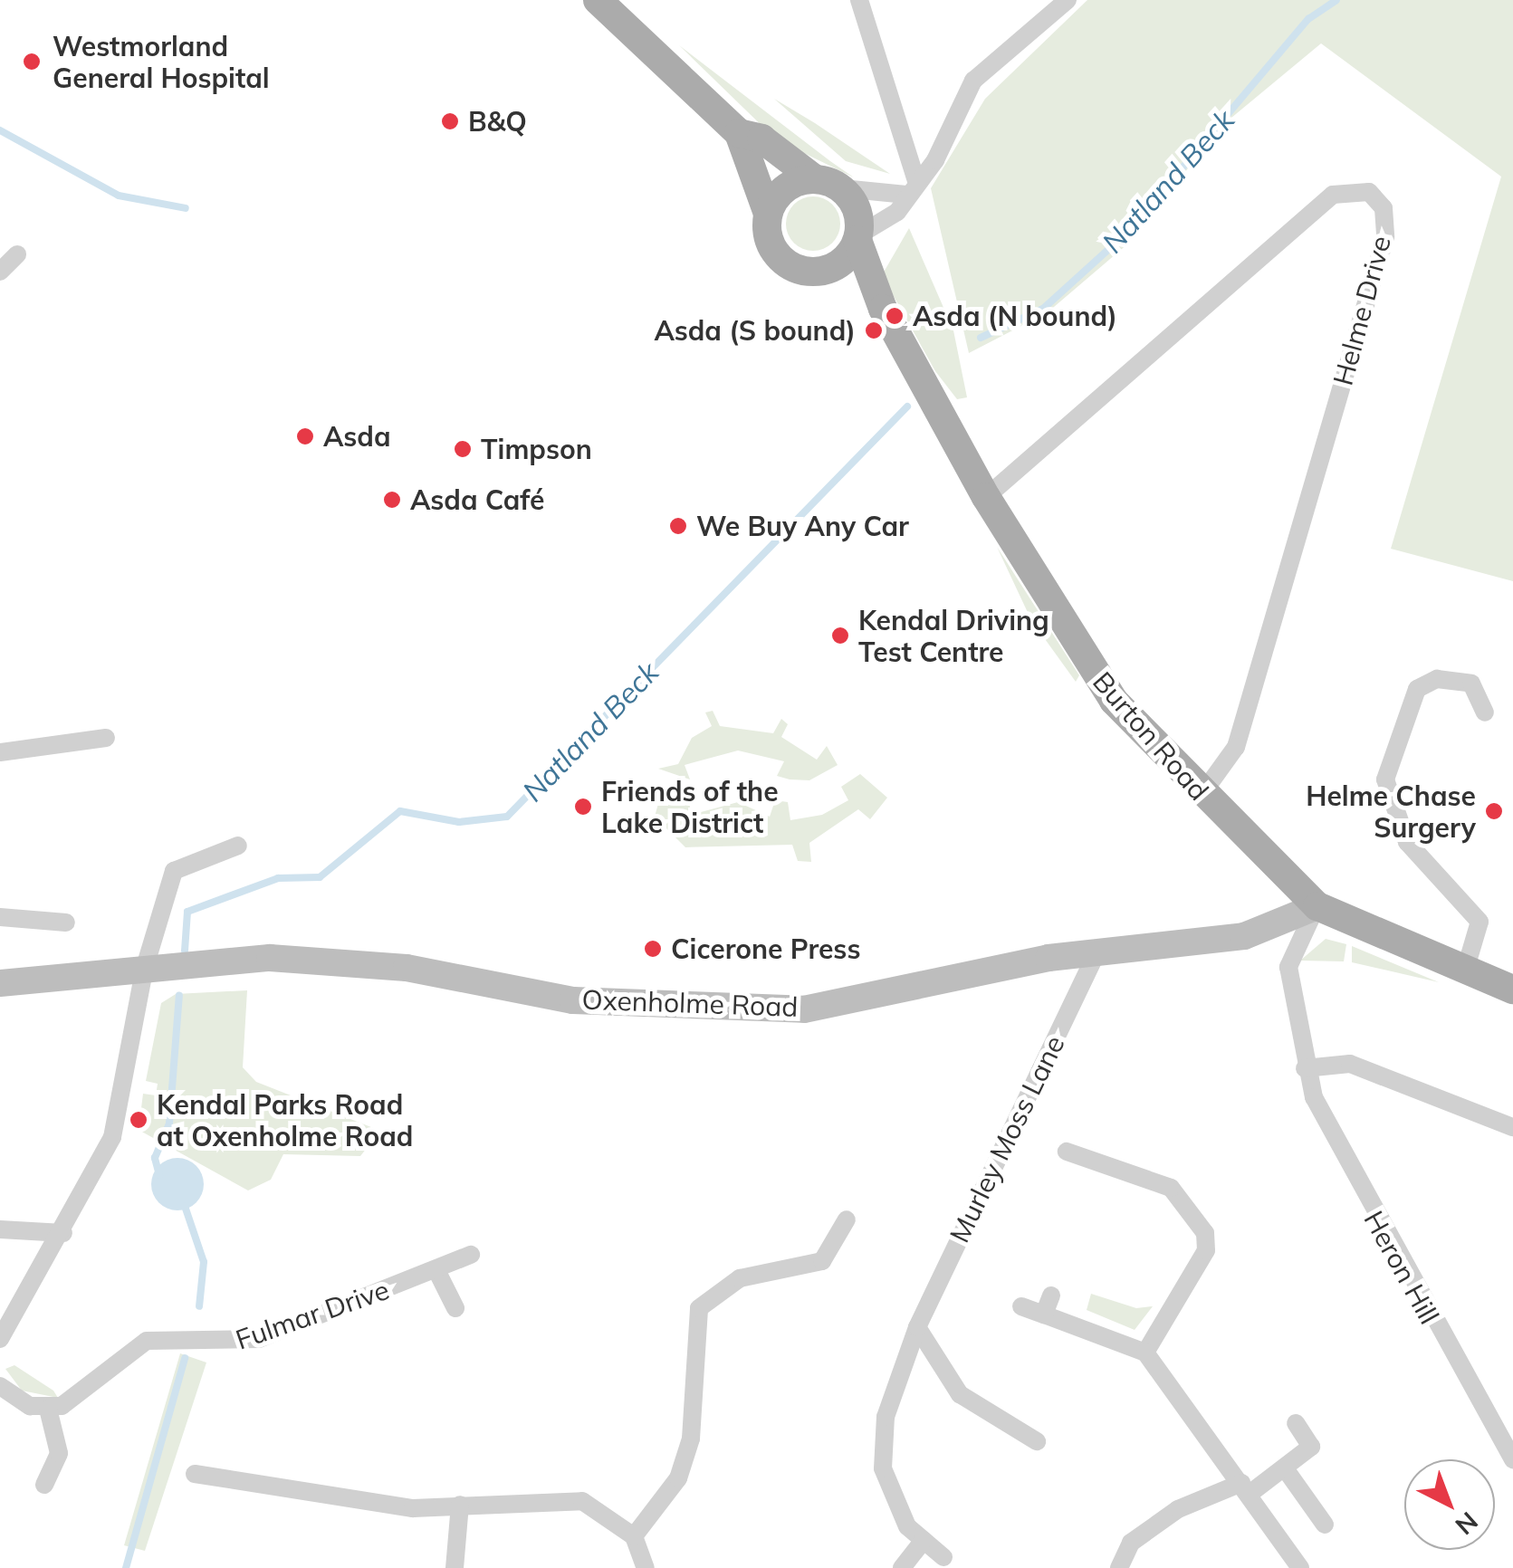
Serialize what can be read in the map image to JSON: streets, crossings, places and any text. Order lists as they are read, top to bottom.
{
  "streets": {
    "main road": ["Burton Road", "Oxenholme Road"],
    "street": [
      "Helme Drive",
      "Murley Moss Lane",
      "Heron Hill",
      "Fulmar Drive"
    ]
  },
  "crossings": [
    ["Helme Drive", "Burton Road"],
    ["Burton Road", "Oxenholme Road"],
    ["Burton Road", "Heron Hill"],
    ["Oxenholme Road", "Murley Moss Lane"],
    ["Oxenholme Road", "Heron Hill"]
  ],
  "water": ["Natland Beck"],
  "places": [
    "Westmorland General Hospital",
    "B&Q",
    "Asda (N bound)",
    "Asda (S bound)",
    "Asda",
    "Timpson",
    "Asda Café",
    "We Buy Any Car",
    "Kendal Driving Test Centre",
    "Friends of the Lake District",
    "Helme Chase Surgery",
    "Cicerone Press",
    "Kendal Parks Road at Oxenholme Road"
  ],
  "north": "bottom right"
}
